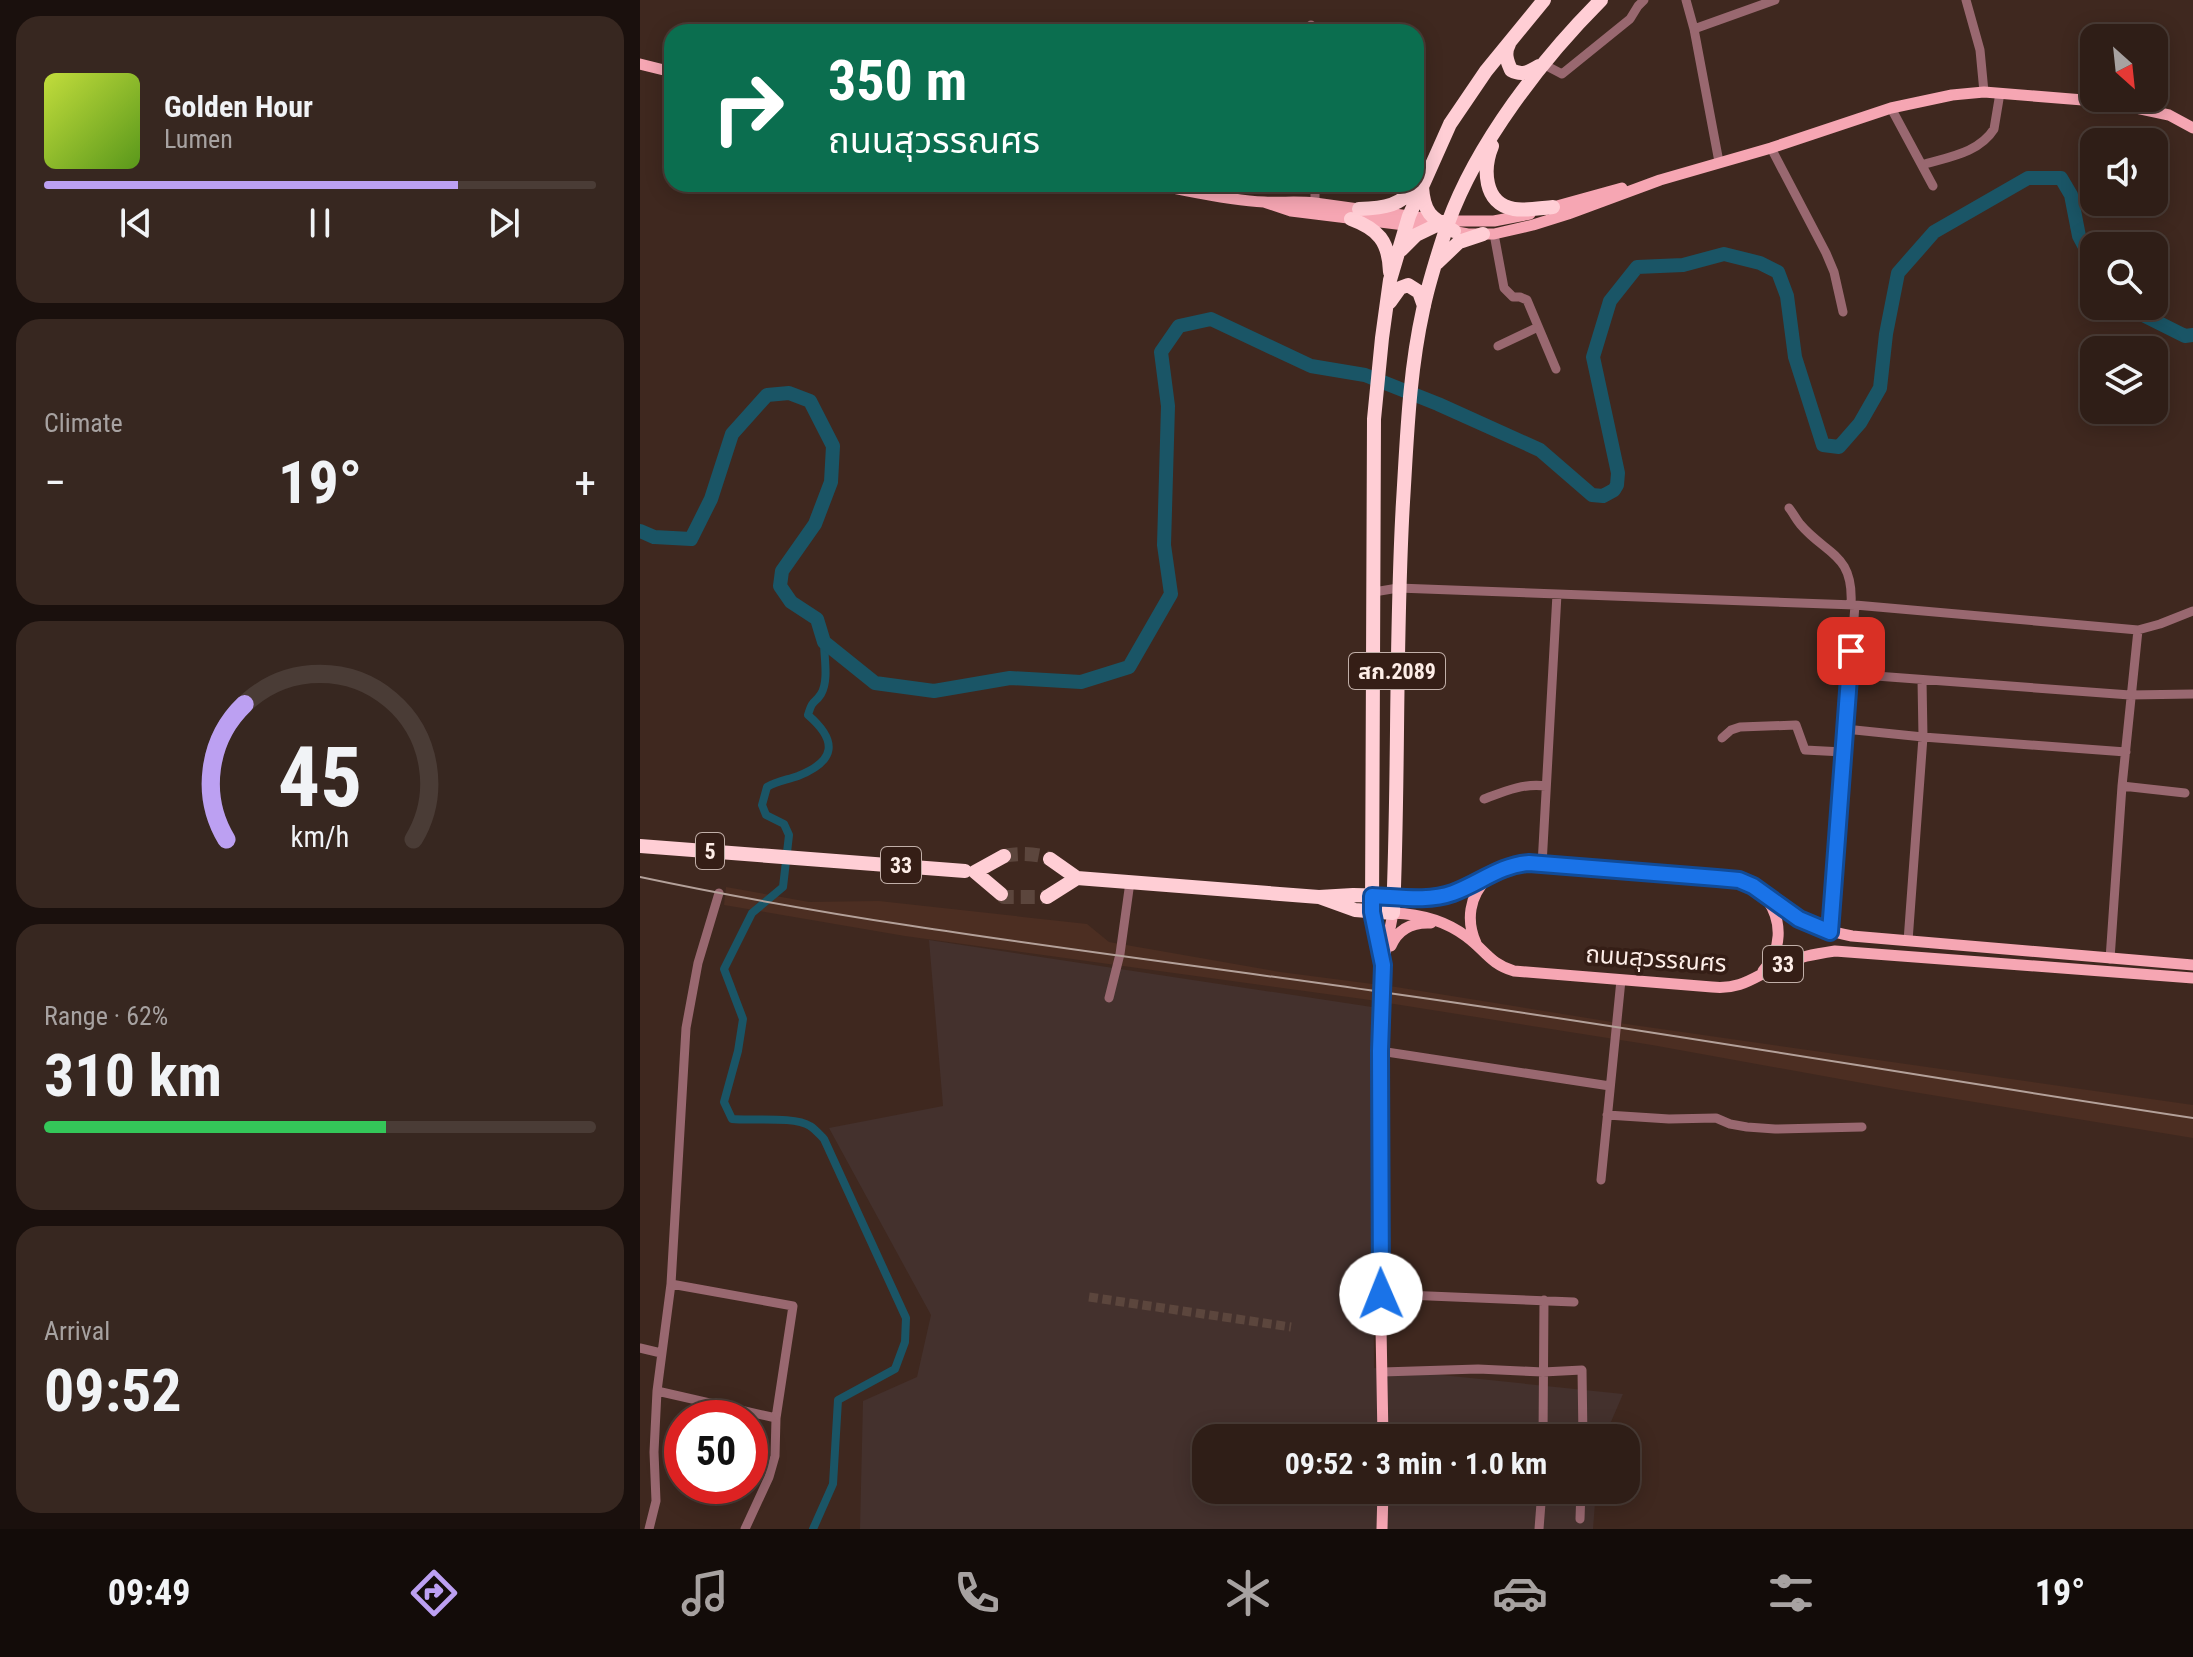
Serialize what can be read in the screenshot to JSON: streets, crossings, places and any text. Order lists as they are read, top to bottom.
{
  "streets": {
    "highway": [
      "สก.2089",
      "5",
      "33",
      "ถนนสุวรรณศร"
    ]
  },
  "crossings": [
    ["สก.2089", "ถนนสุวรรณศร"],
    ["5", "33"]
  ],
  "north": "bottom right",
  "page": {
    "turn": ["350 m", "ถนนสุวรรณศร"],
    "song": ["Golden Hour", "Lumen"],
    "tile": [
      "Climate",
      ["Range · 62%", "310 km"],
      ["Arrival", "09:52"]
    ],
    "heat": ["−", "19°", "+"],
    "limit": "50",
    "trip": "09:52 · 3 min · 1.0 km",
    "tabs": ["09:49", "19°"],
    "gauge": ["45", "km/h"]
  }
}
